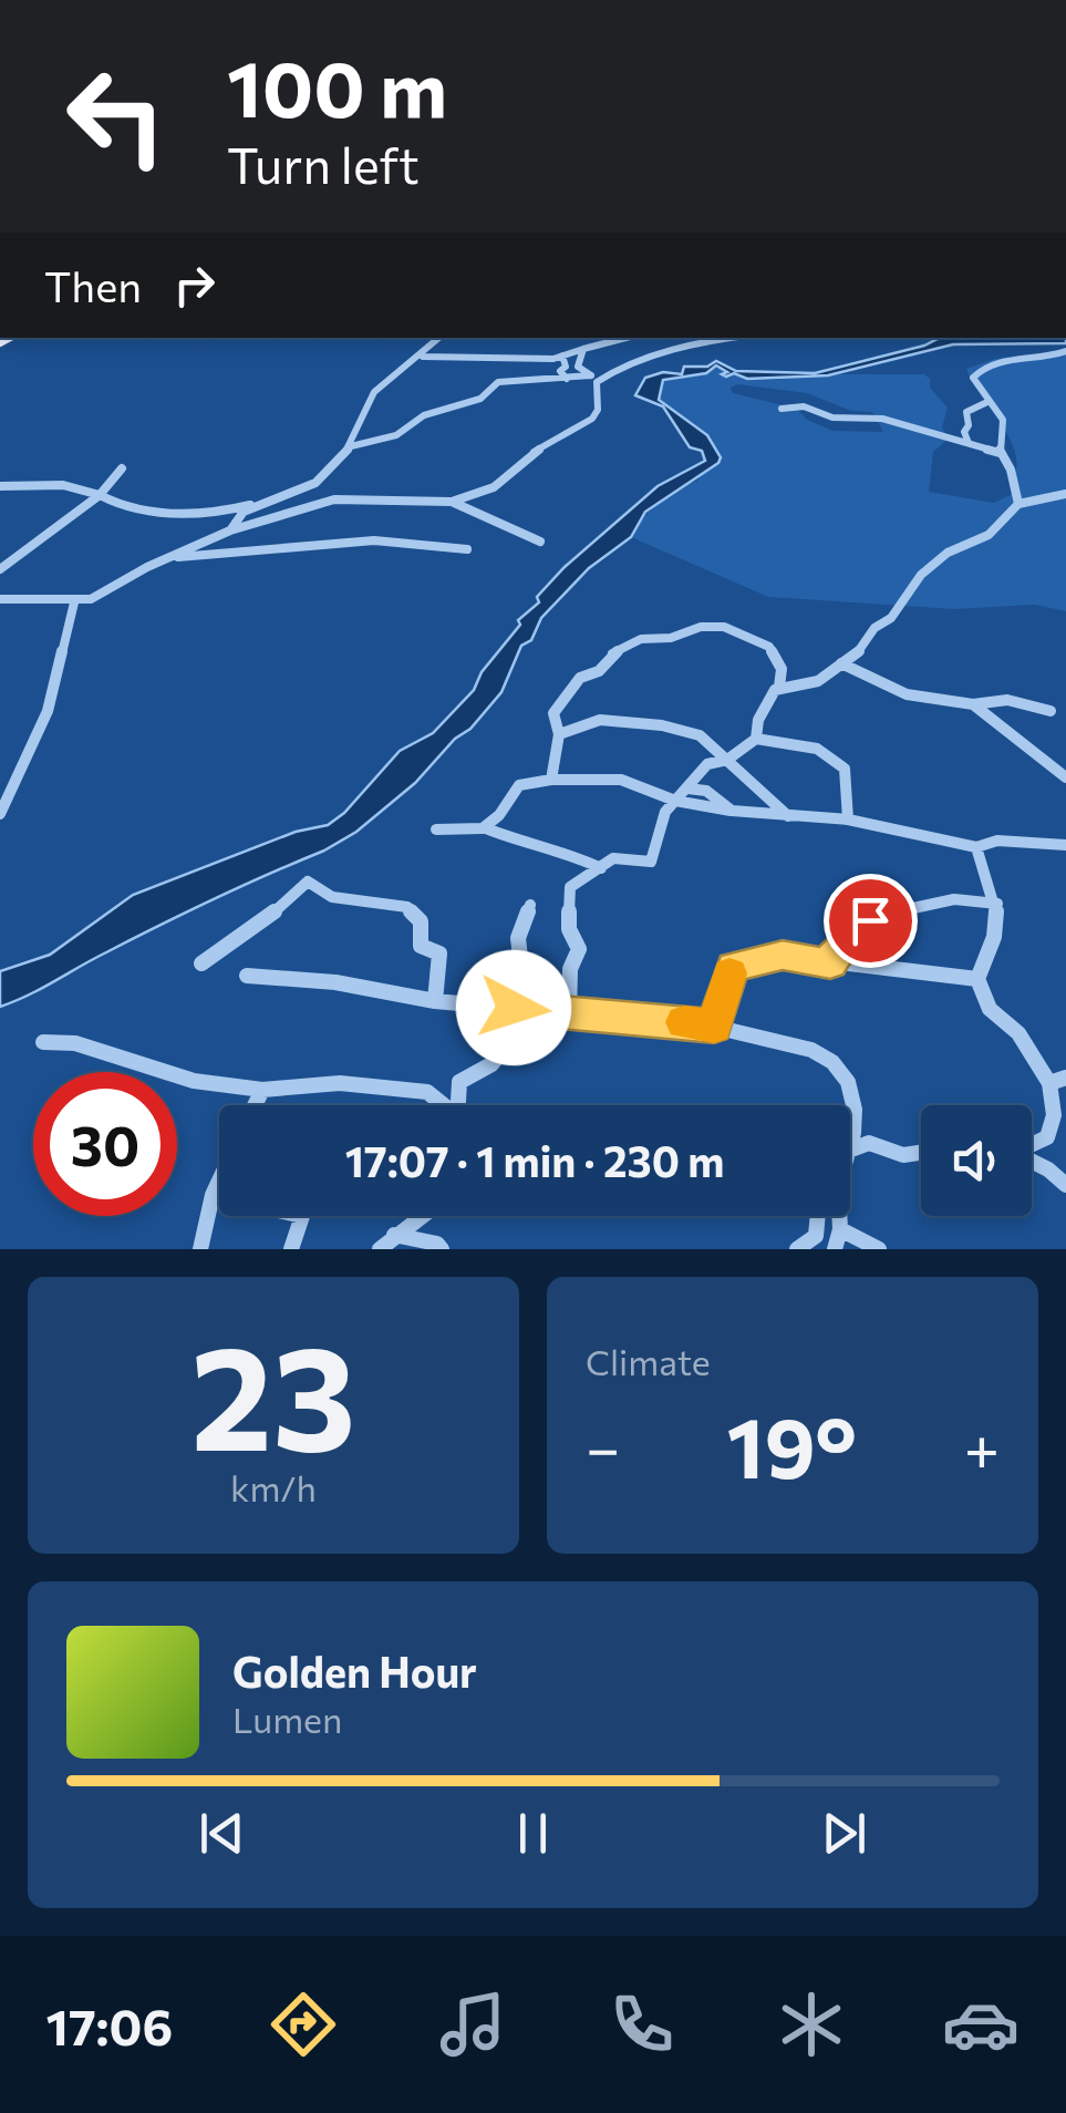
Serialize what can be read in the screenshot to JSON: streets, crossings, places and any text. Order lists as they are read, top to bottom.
{
  "page": {
    "turn": ["100 m", "Turn left"],
    "then": "Then",
    "limit": "30",
    "trip": "17:07 · 1 min · 230 m",
    "tile": [
      ["23", "km/h"],
      "Climate"
    ],
    "heat": ["−", "19°", "+"],
    "song": ["Golden Hour", "Lumen"],
    "tabs": "17:06"
  }
}
